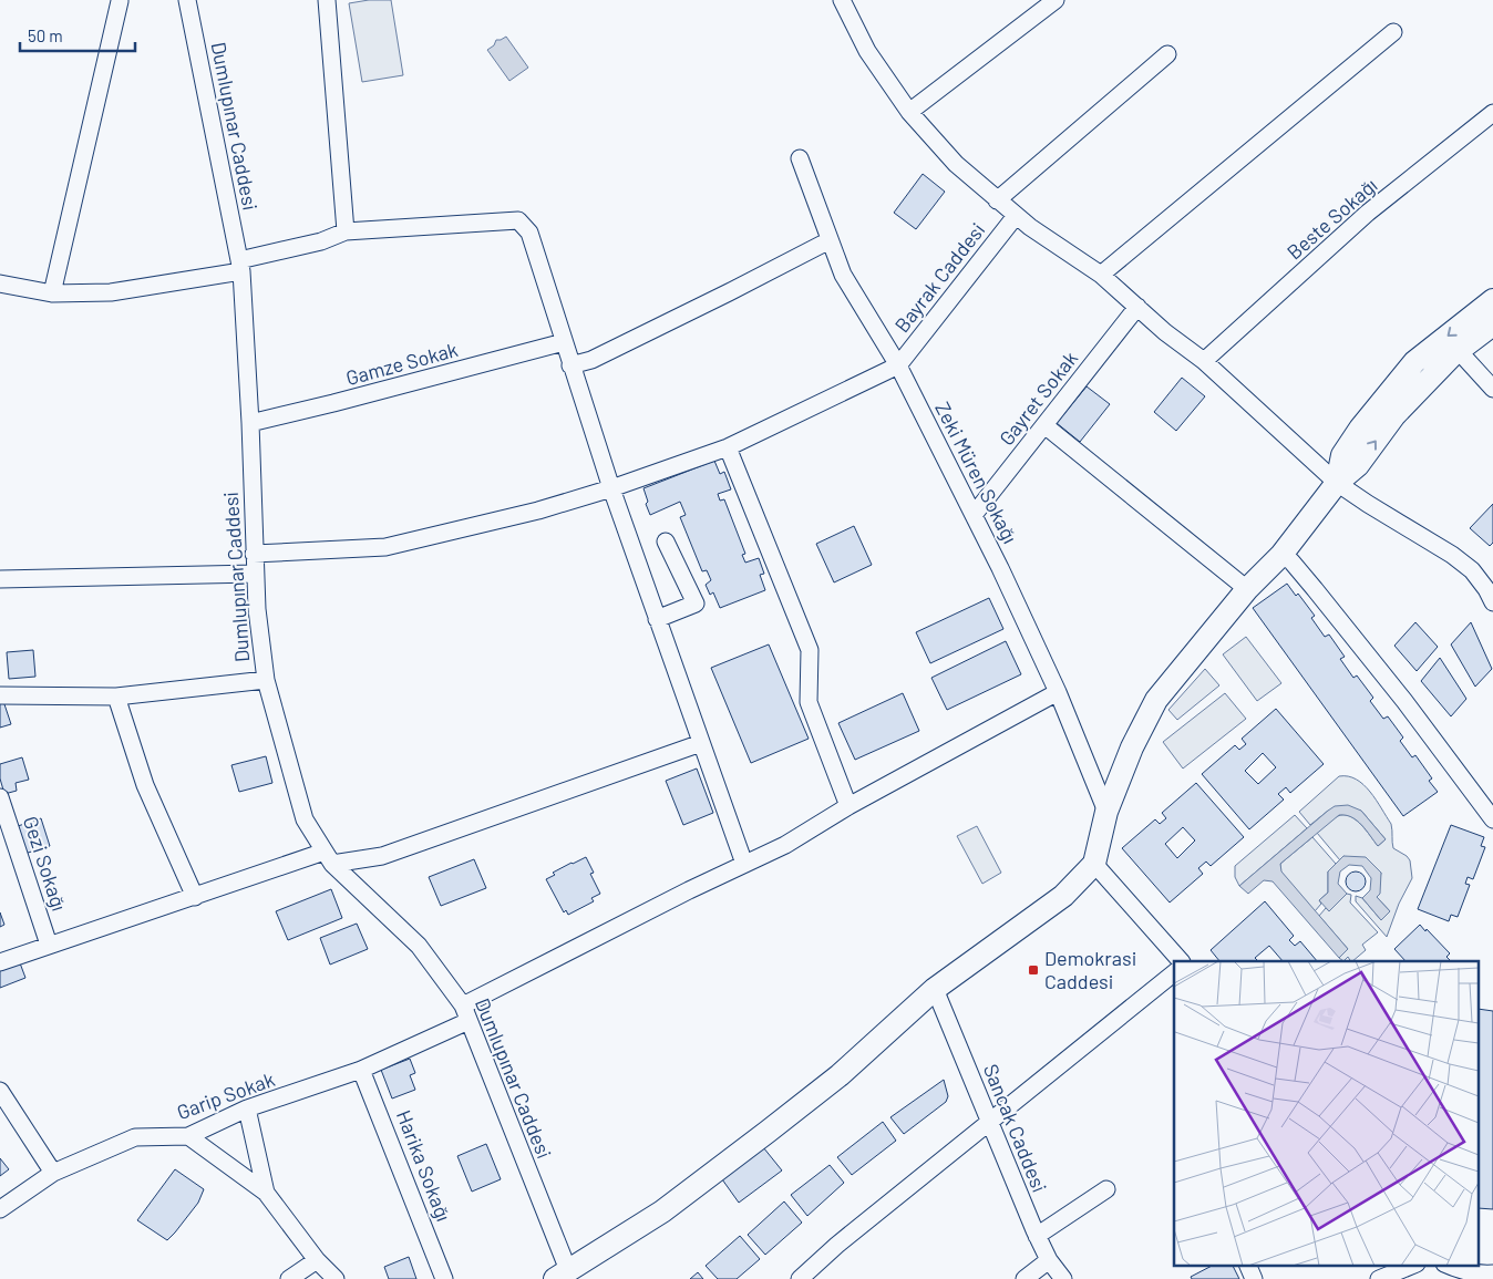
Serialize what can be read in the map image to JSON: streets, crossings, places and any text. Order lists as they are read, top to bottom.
{
  "streets": {
    "street": [
      "Dumlupınar Caddesi",
      "Beste Sokağı",
      "Bayrak Caddesi",
      "Gamze Sokak",
      "Gayret Sokak",
      "Zeki Müren Sokağı",
      "Gezi Sokağı",
      "Garip Sokak",
      "Sancak Caddesi",
      "Harika Sokağı"
    ]
  },
  "crossings": [
    ["Dumlupınar Caddesi", "Gamze Sokak"],
    ["Dumlupınar Caddesi", "Garip Sokak"],
    ["Bayrak Caddesi", "Zeki Müren Sokağı"],
    ["Gayret Sokak", "Zeki Müren Sokağı"],
    ["Garip Sokak", "Harika Sokağı"]
  ],
  "places": {
    "transit": ["Demokrasi Caddesi"]
  },
  "scale_bar": "50 m"
}
